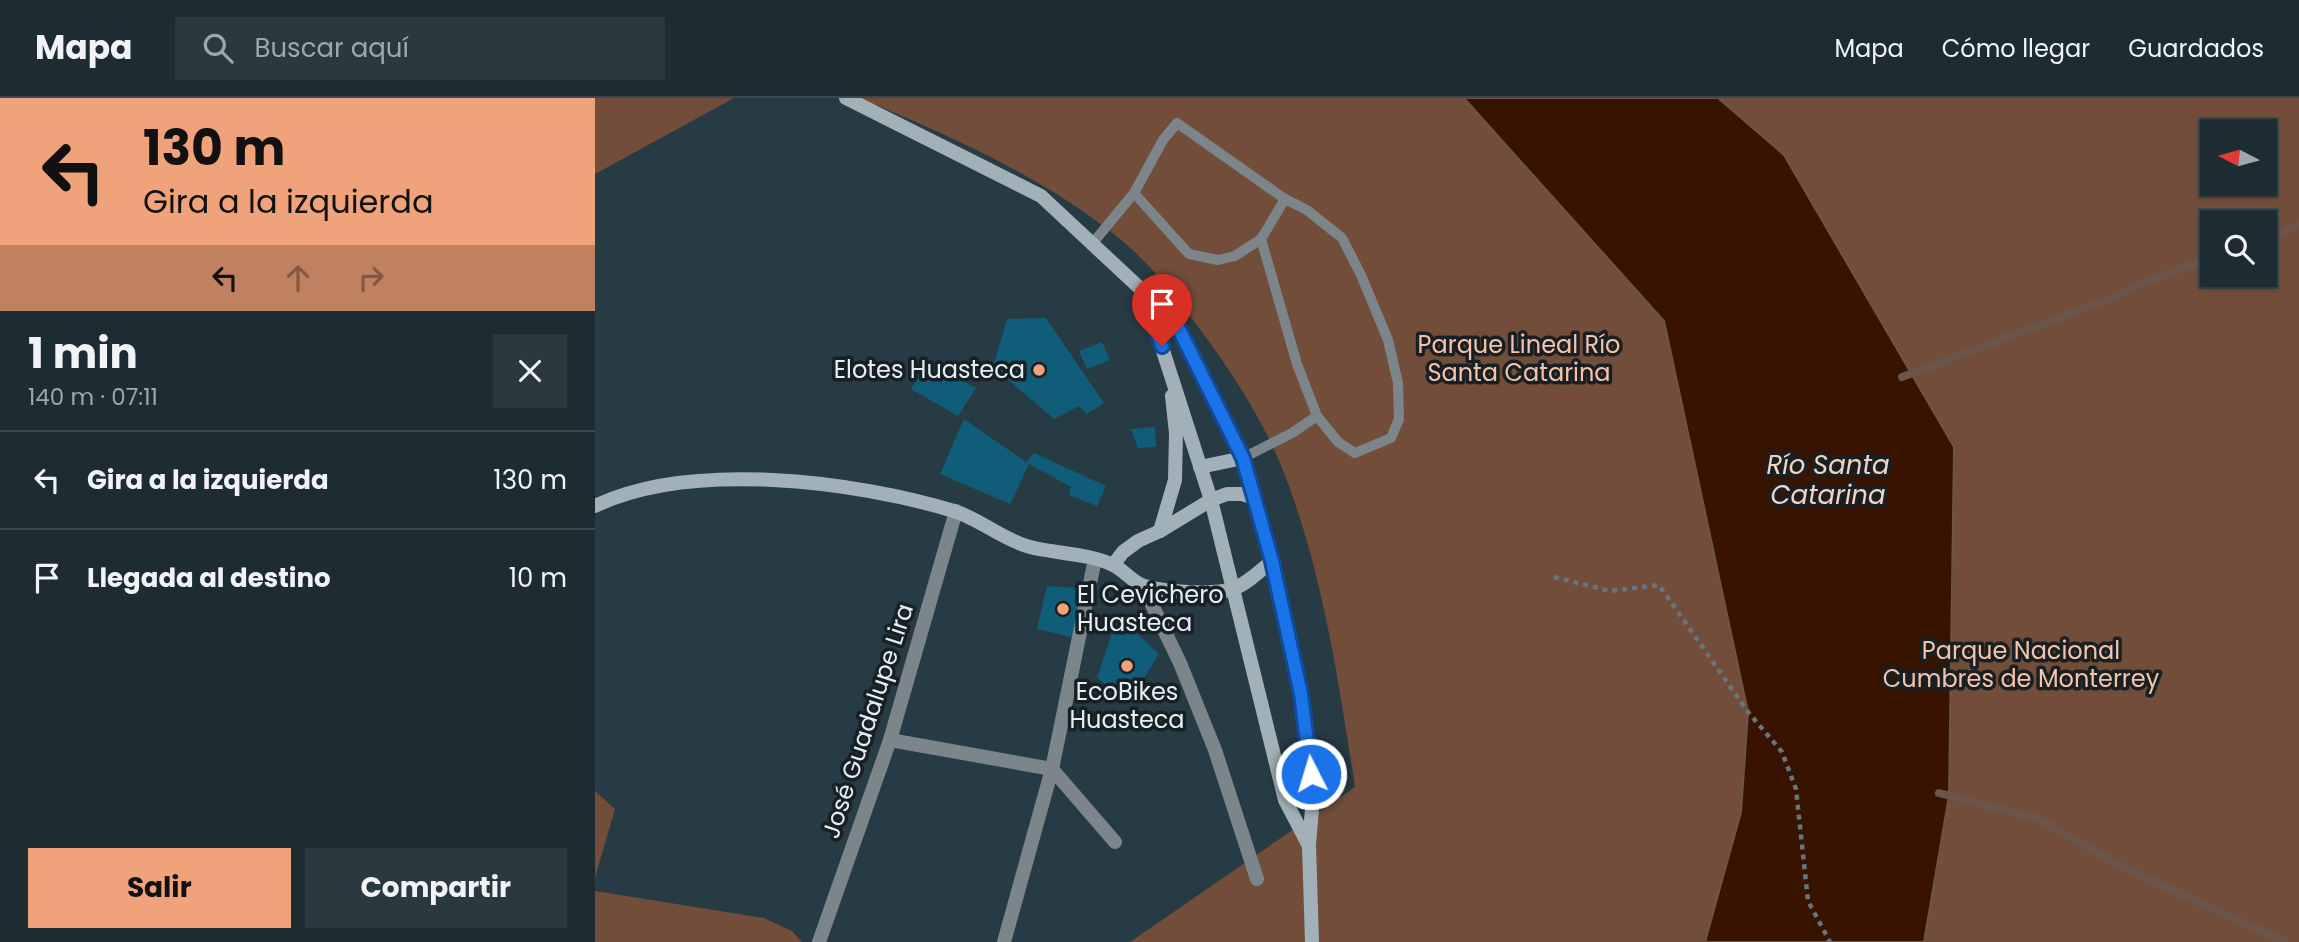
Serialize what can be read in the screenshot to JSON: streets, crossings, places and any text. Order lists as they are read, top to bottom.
{
  "streets": {
    "street": ["José Guadalupe Lira"]
  },
  "water": ["Río Santa Catarina"],
  "parks": ["Parque Lineal Río Santa Catarina", "Parque Nacional Cumbres de Monterrey"],
  "places": ["Elotes Huasteca", "El Cevichero Huasteca", "EcoBikes Huasteca"],
  "north": "left",
  "page": {
    "header": "Mapa",
    "search": "Buscar aquí",
    "nav": ["Mapa", "Cómo llegar", "Guardados"],
    "turn": ["130 m", "Gira a la izquierda"],
    "heading": ["1 min", "140 m · 07:11"],
    "list": [
      {
        "name": "Gira a la izquierda",
        "value": "130 m"
      },
      {
        "name": "Llegada al destino",
        "value": "10 m"
      }
    ],
    "buttons": ["Salir", "Compartir"]
  }
}
